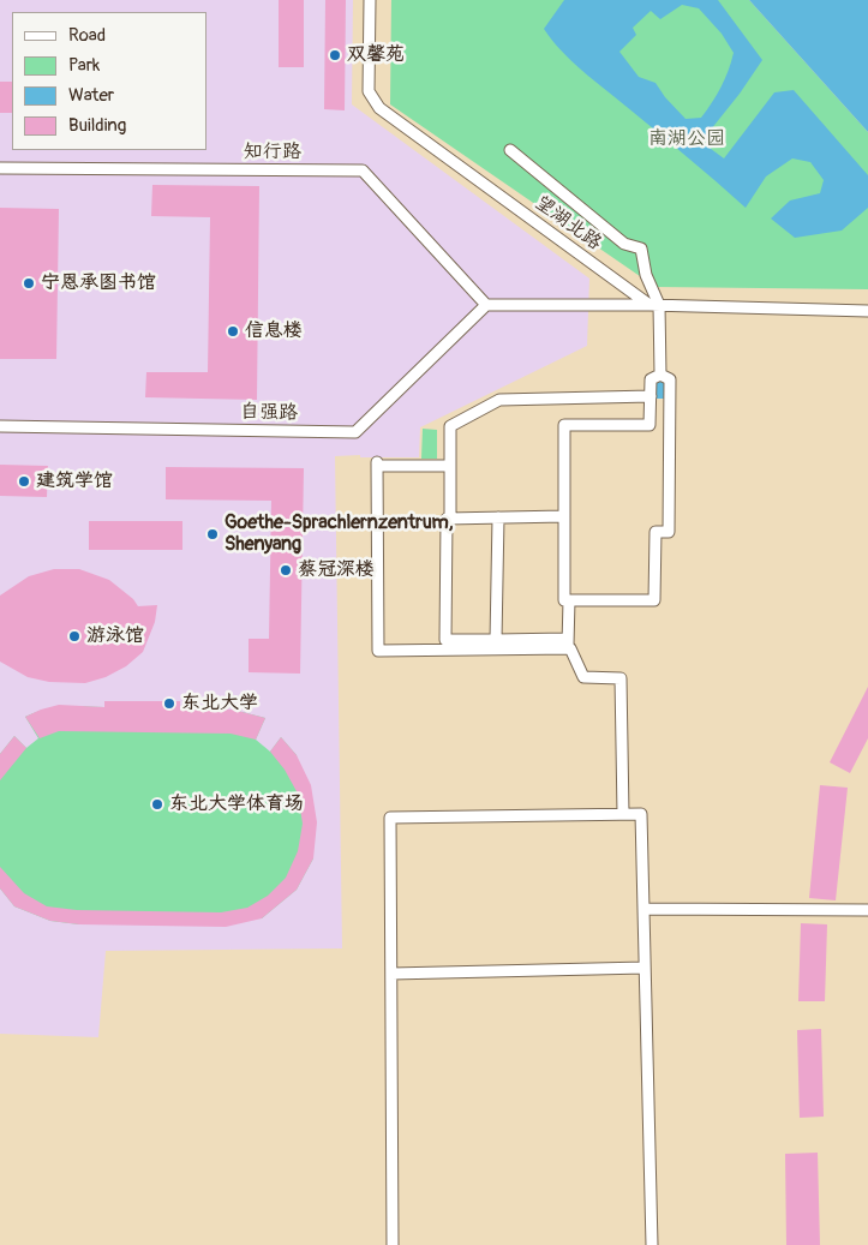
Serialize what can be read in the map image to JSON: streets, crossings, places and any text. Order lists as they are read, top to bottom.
{
  "streets": {
    "street": ["知行路", "望湖北路", "自强路"]
  },
  "crossings": [
    ["知行路", "自强路"]
  ],
  "parks": ["南湖公园"],
  "places": [
    "双馨苑",
    "宁恩承图书馆",
    "信息楼",
    "建筑学馆",
    "Goethe-Sprachlernzentrum, Shenyang",
    "蔡冠深楼",
    "游泳馆",
    "东北大学",
    "东北大学体育场"
  ],
  "legend": [
    "Road",
    "Park",
    "Water",
    "Building"
  ]
}
